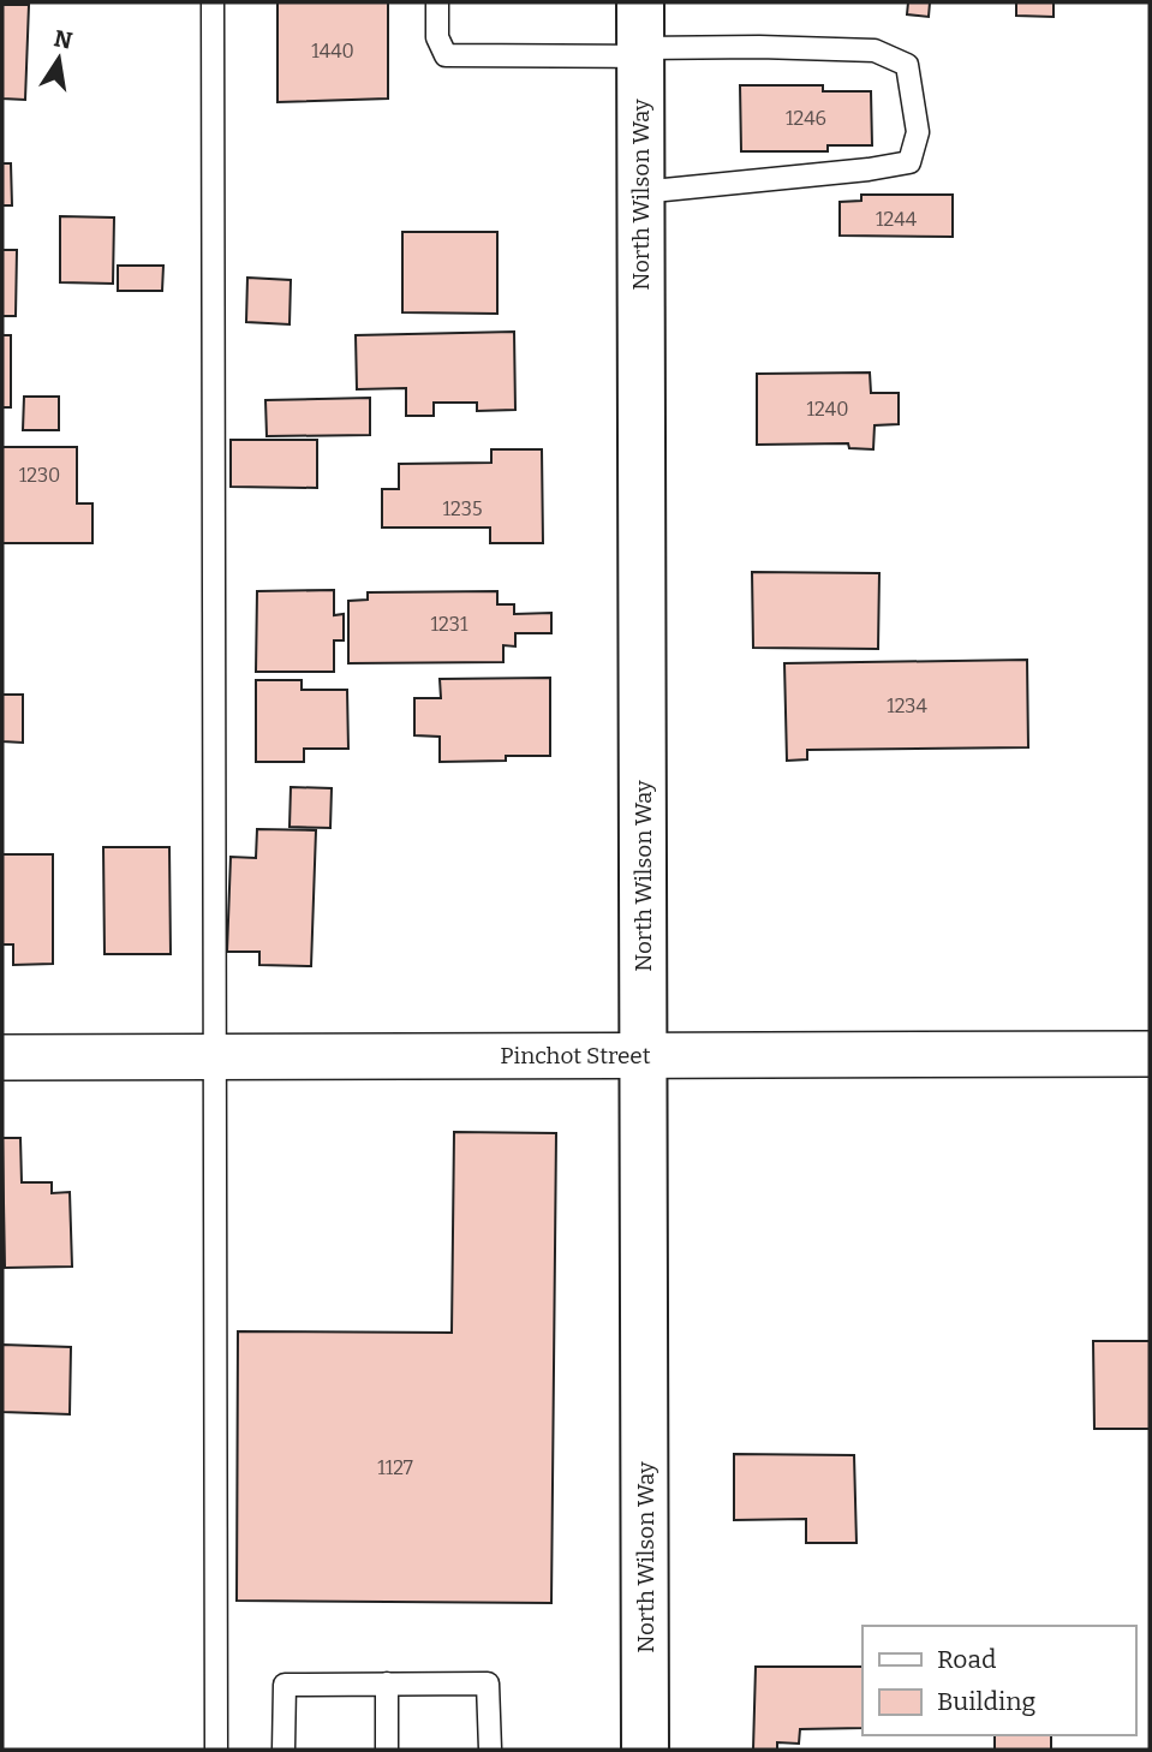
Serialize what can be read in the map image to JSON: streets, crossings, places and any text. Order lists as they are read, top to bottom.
{
  "streets": {
    "main road": ["North Wilson Way"],
    "street": ["Pinchot Street"]
  },
  "crossings": [
    ["North Wilson Way", "Pinchot Street"]
  ],
  "house_numbers": [
    "1440",
    "1246",
    "1244",
    "1240",
    "1230",
    "1235",
    "1231",
    "1234",
    "1127"
  ],
  "legend": ["Road", "Building"],
  "north": "top"
}
